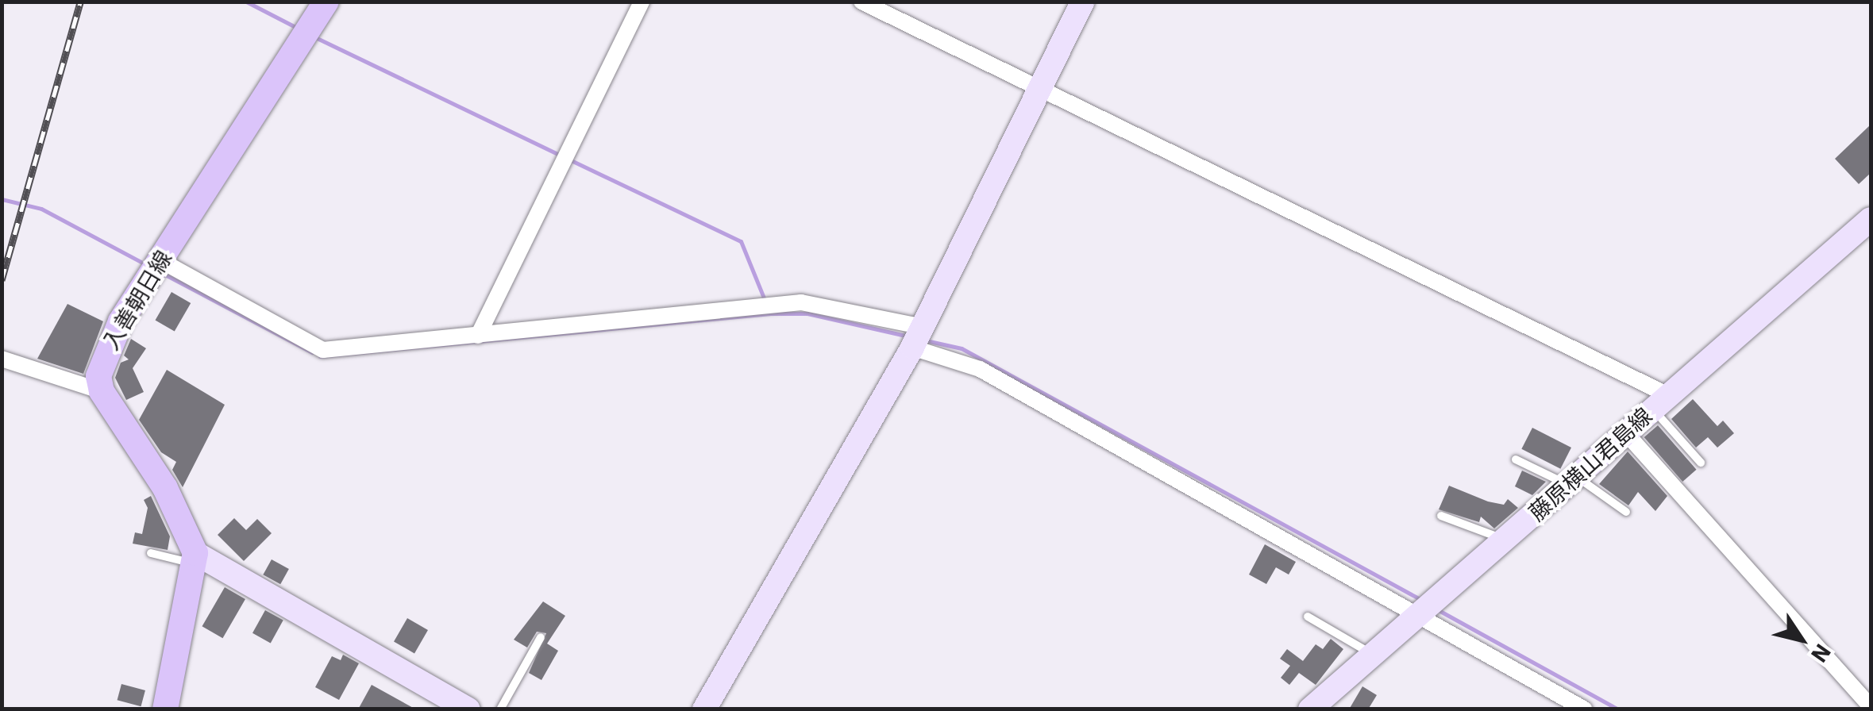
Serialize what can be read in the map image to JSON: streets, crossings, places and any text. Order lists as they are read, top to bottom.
{
  "streets": {
    "main road": ["入善朝日線"],
    "street": ["藤原横山君島線"]
  },
  "north": "bottom right"
}
